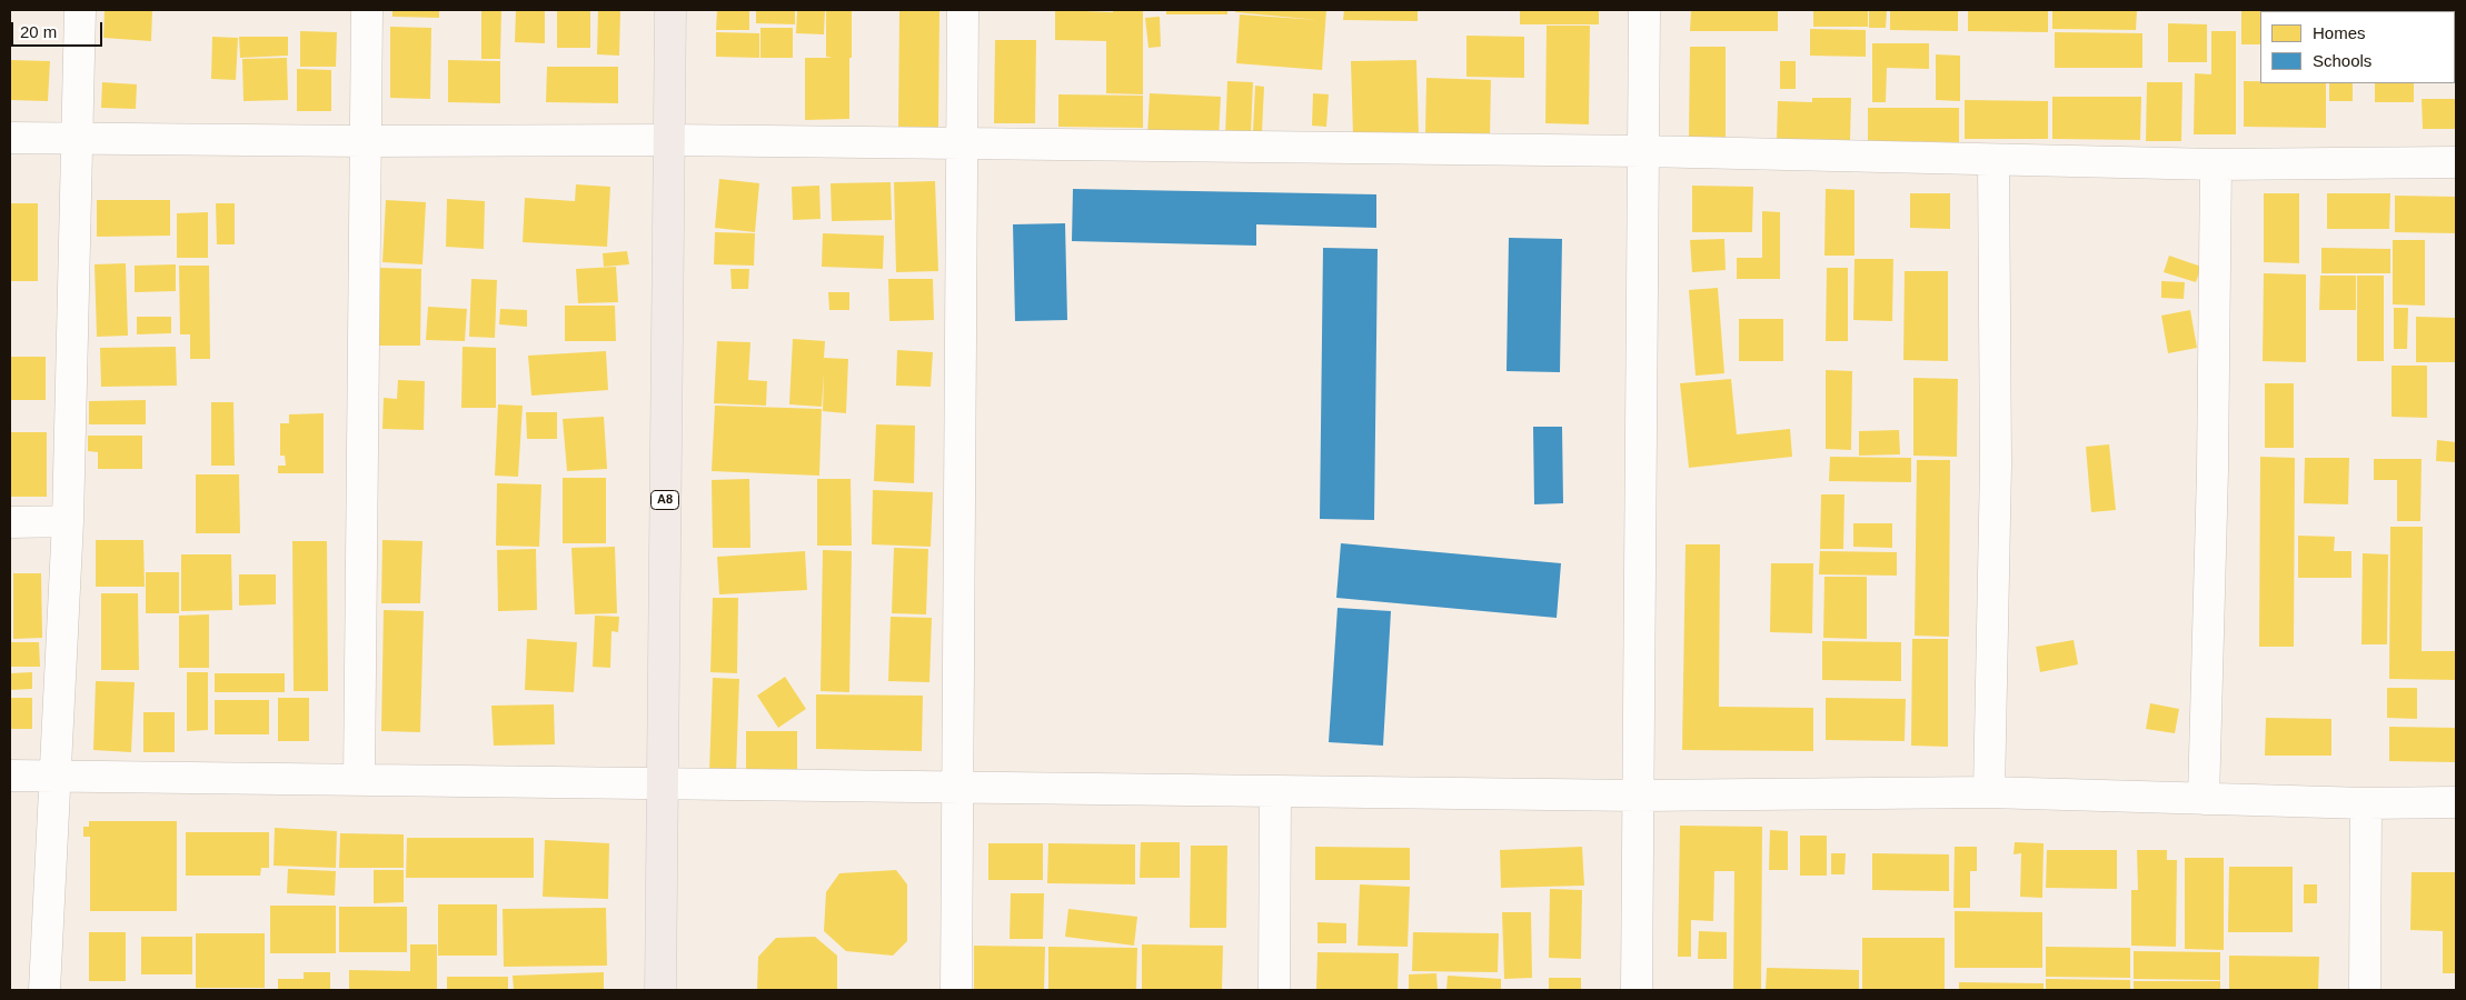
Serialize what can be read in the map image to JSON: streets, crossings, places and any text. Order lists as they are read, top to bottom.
{
  "streets": {
    "main road": ["A8"]
  },
  "legend": ["Homes", "Schools"],
  "scale_bar": "20 m"
}
